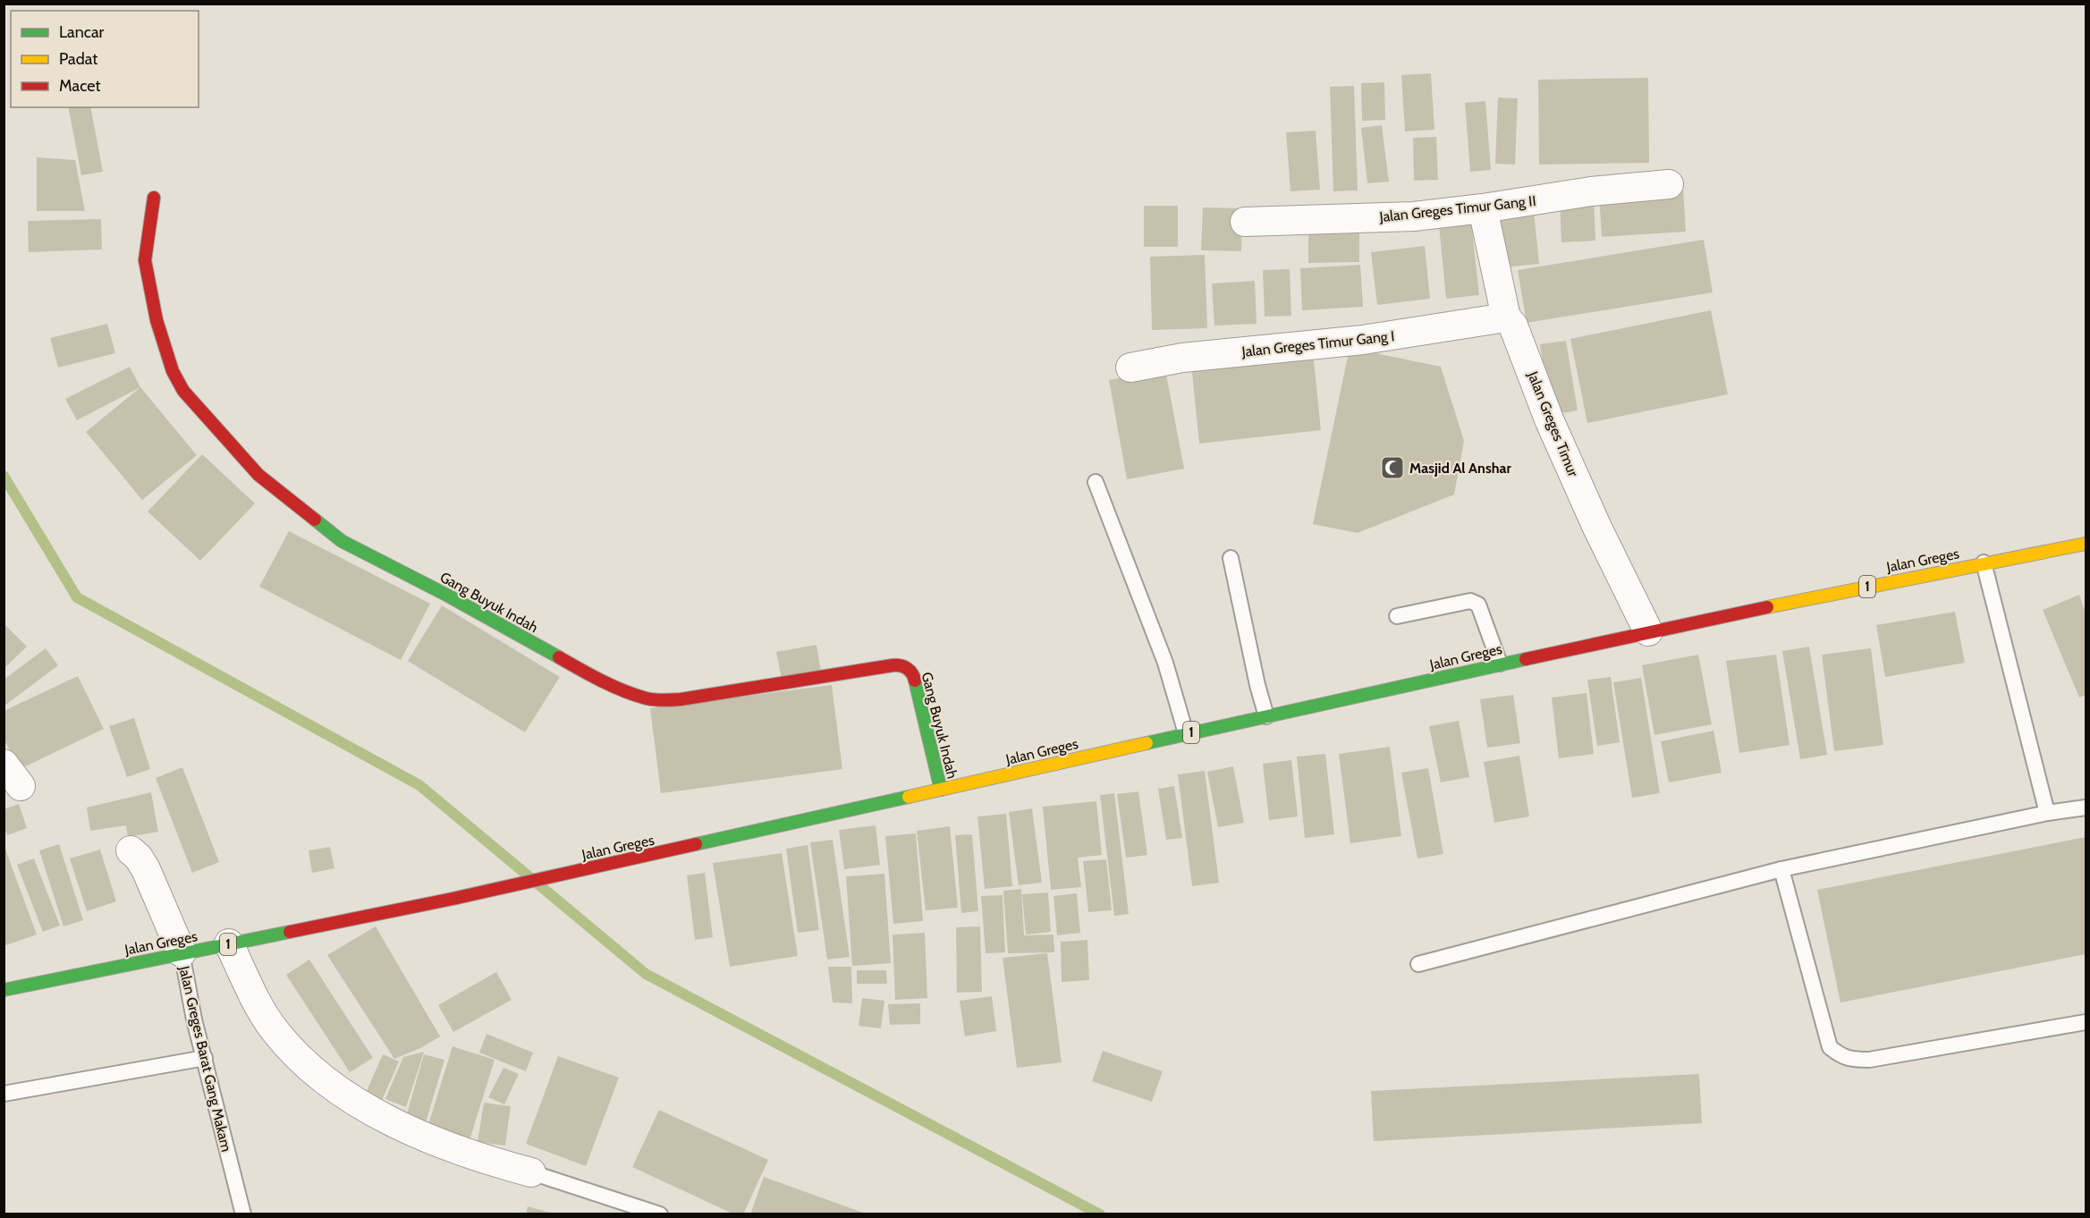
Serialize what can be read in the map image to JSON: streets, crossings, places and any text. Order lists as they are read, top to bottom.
{
  "streets": {
    "main road": ["Jalan Greges", "1", "Gang Buyuk Indah"],
    "street": [
      "Jalan Greges Timur Gang II",
      "Jalan Greges Timur Gang I",
      "Jalan Greges Timur",
      "Jalan Greges Barat Gang Makam"
    ]
  },
  "crossings": [
    ["Jalan Greges Timur Gang II", "Jalan Greges Timur"],
    ["Jalan Greges Timur Gang I", "Jalan Greges Timur"],
    ["Jalan Greges Timur", "Jalan Greges"],
    ["Jalan Greges", "Gang Buyuk Indah"],
    ["Jalan Greges", "Jalan Greges Barat Gang Makam"]
  ],
  "places": {
    "mosque": ["Masjid Al Anshar"]
  },
  "legend": ["Lancar", "Padat", "Macet"]
}
